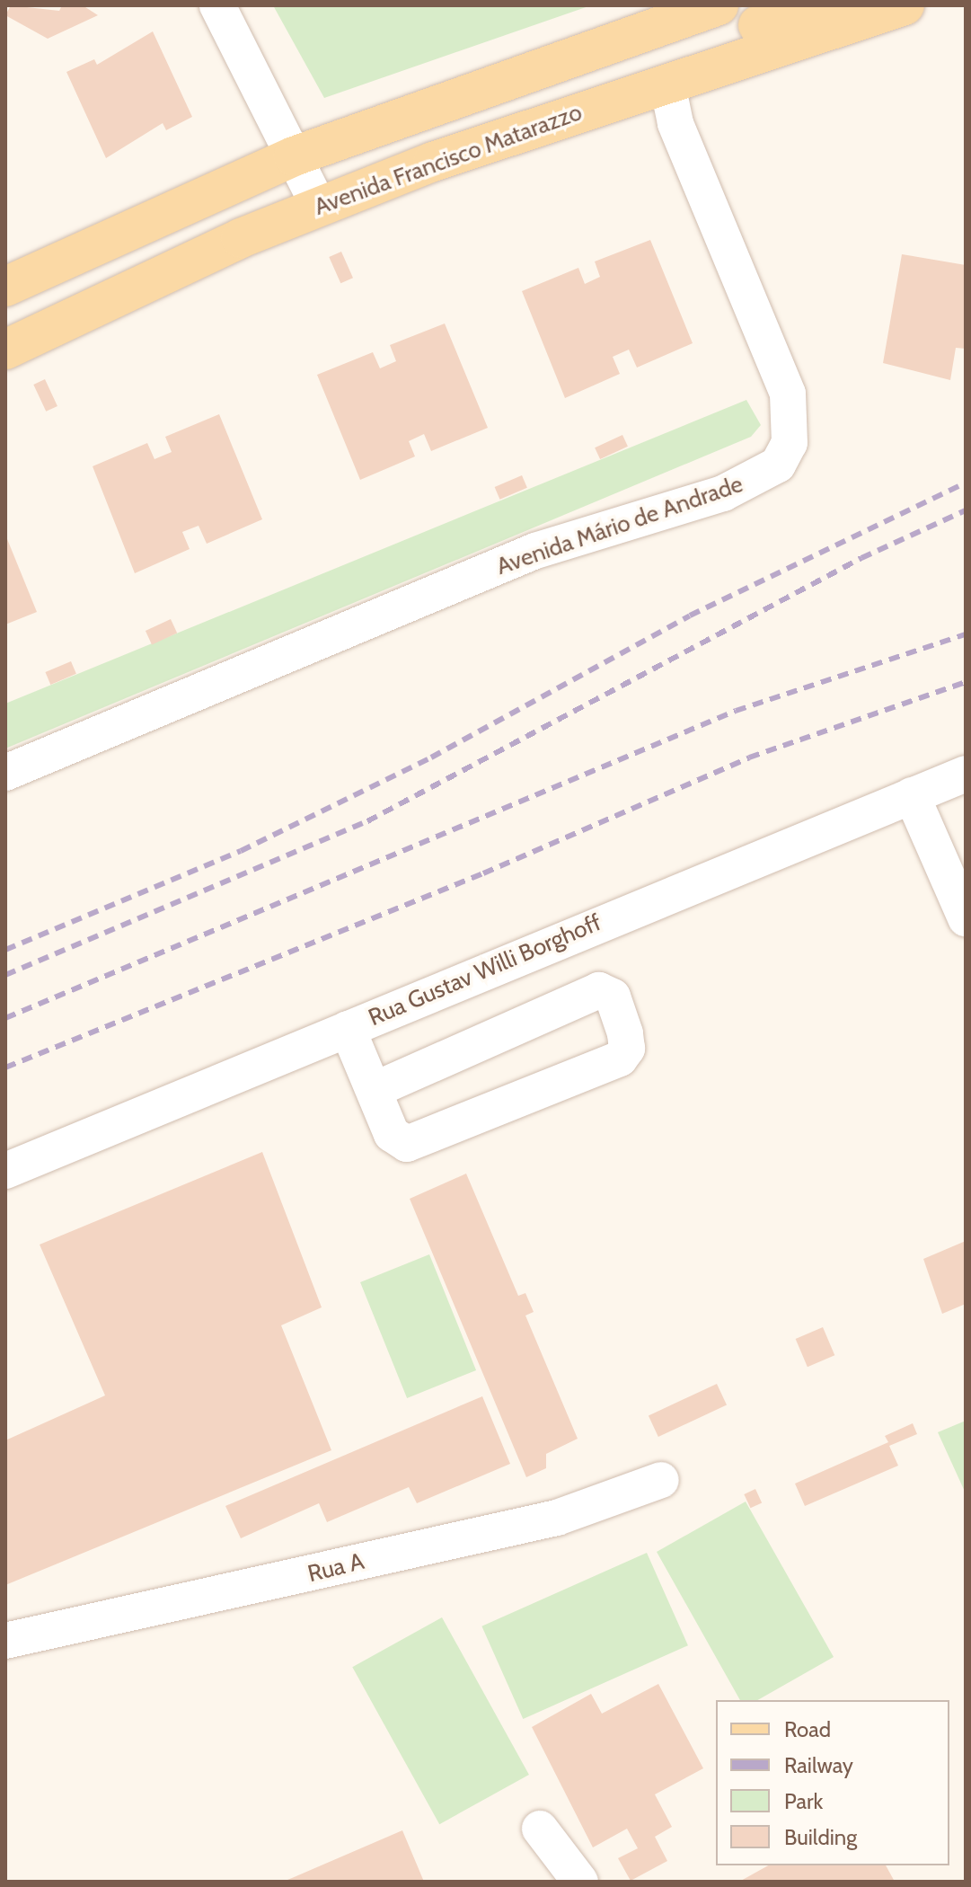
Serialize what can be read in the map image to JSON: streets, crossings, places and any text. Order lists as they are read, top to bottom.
{
  "streets": {
    "main road": ["Avenida Francisco Matarazzo"],
    "street": ["Avenida Mário de Andrade", "Rua Gustav Willi Borghoff", "Rua A"]
  },
  "crossings": [
    ["Avenida Francisco Matarazzo", "Avenida Mário de Andrade"]
  ],
  "legend": [
    "Road",
    "Railway",
    "Park",
    "Building"
  ]
}
